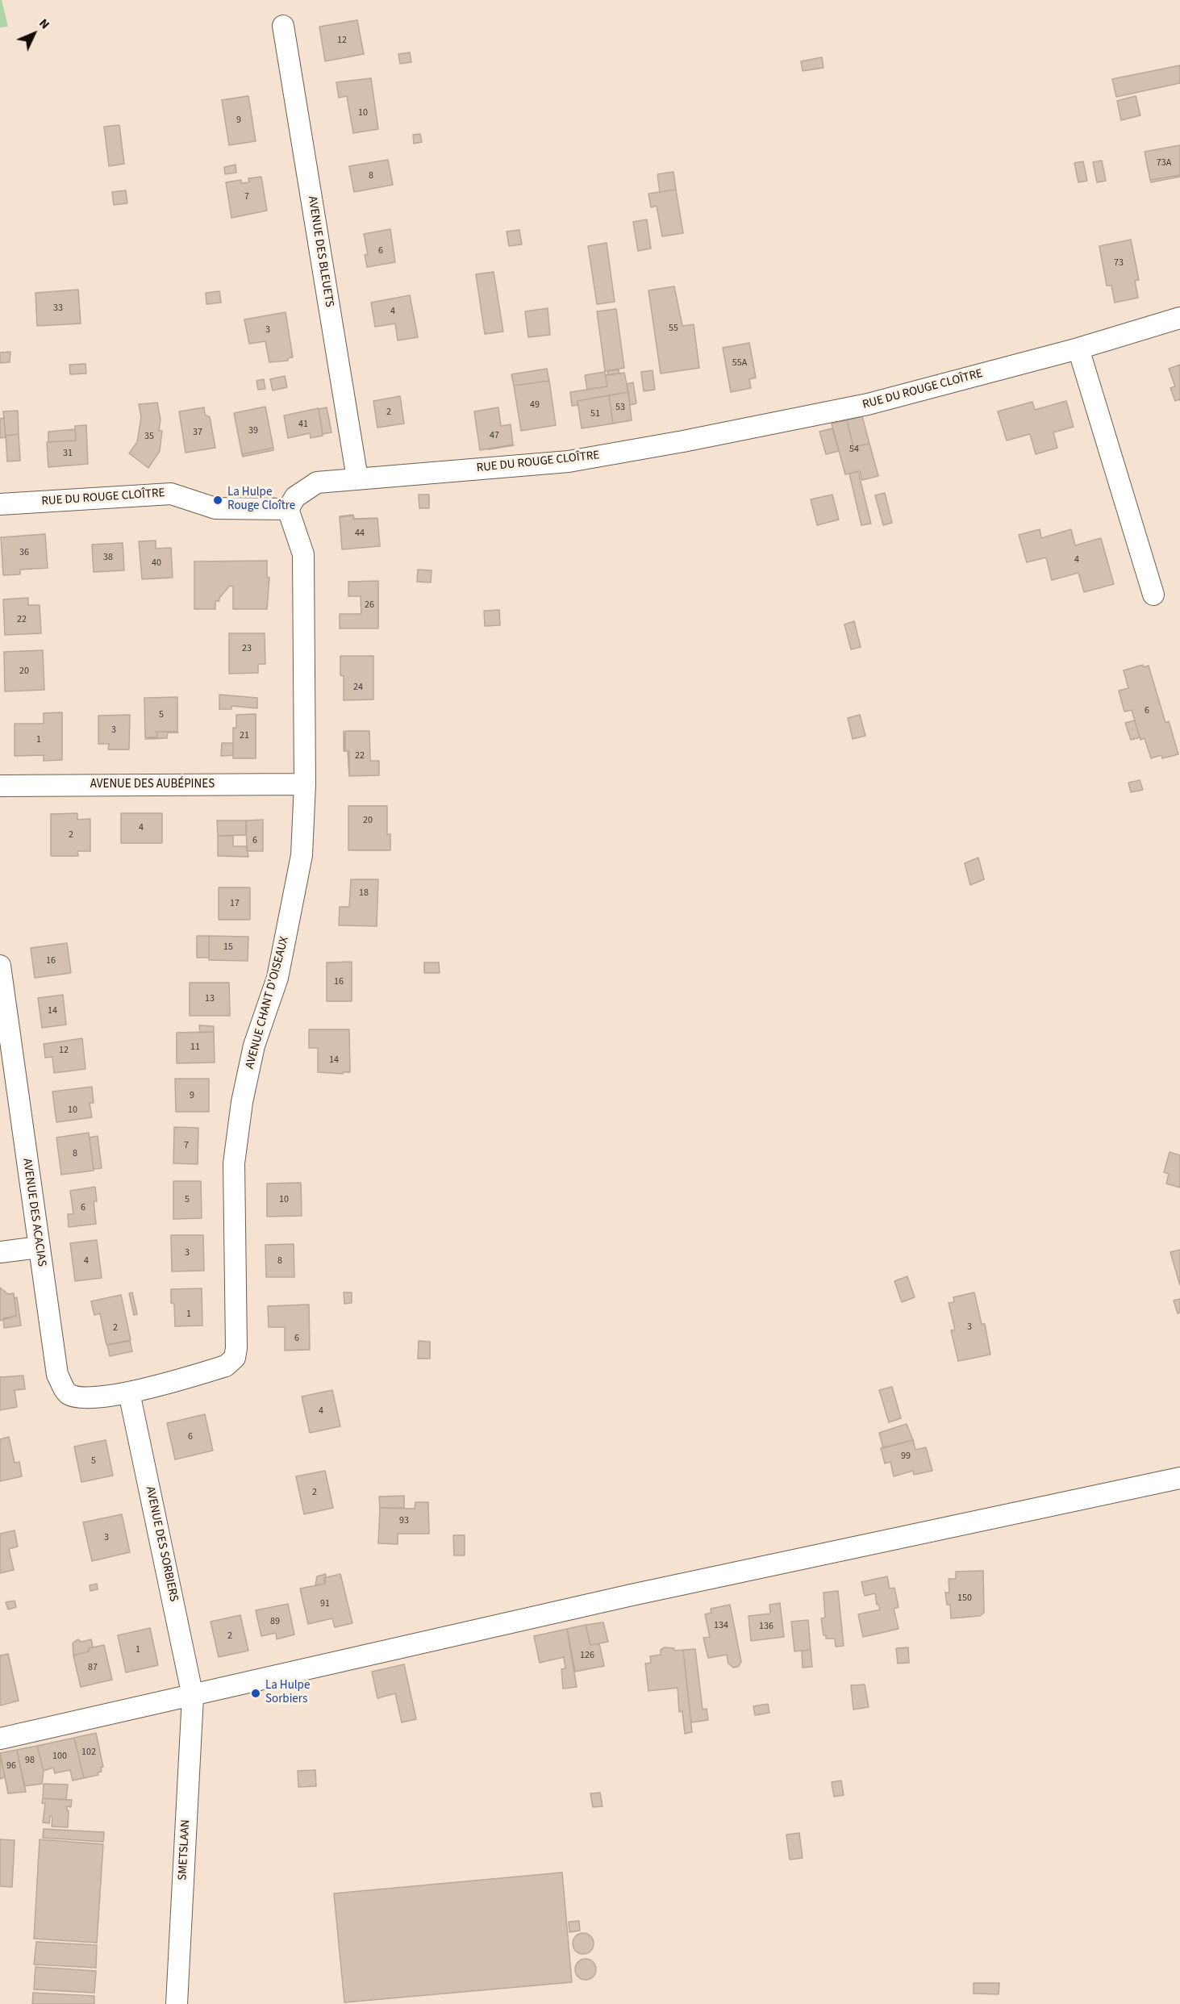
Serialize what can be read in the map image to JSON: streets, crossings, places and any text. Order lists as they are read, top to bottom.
{
  "streets": {
    "street": [
      "AVENUE DES BLEUETS",
      "RUE DU ROUGE CLOÎTRE",
      "AVENUE DES AUBÉPINES",
      "AVENUE CHANT D'OISEAUX",
      "AVENUE DES ACACIAS",
      "AVENUE DES SORBIERS",
      "SMETSLAAN"
    ]
  },
  "crossings": [
    ["AVENUE DES BLEUETS", "RUE DU ROUGE CLOÎTRE"],
    ["RUE DU ROUGE CLOÎTRE", "AVENUE CHANT D'OISEAUX"],
    ["AVENUE DES AUBÉPINES", "AVENUE CHANT D'OISEAUX"],
    ["AVENUE CHANT D'OISEAUX", "AVENUE DES ACACIAS"],
    ["AVENUE CHANT D'OISEAUX", "AVENUE DES SORBIERS"],
    ["AVENUE DES ACACIAS", "AVENUE DES SORBIERS"],
    ["AVENUE DES SORBIERS", "SMETSLAAN"]
  ],
  "places": ["La Hulpe Rouge Cloître", "La Hulpe Sorbiers"],
  "house_numbers": [
    "12",
    "10",
    "9",
    "73A",
    "8",
    "7",
    "6",
    "73",
    "33",
    "4",
    "55",
    "3",
    "55A",
    "49",
    "53",
    "2",
    "51",
    "41",
    "39",
    "37",
    "47",
    "35",
    "54",
    "31",
    "44",
    "36",
    "38",
    "4",
    "40",
    "26",
    "22",
    "23",
    "20",
    "24",
    "6",
    "5",
    "3",
    "21",
    "1",
    "22",
    "20",
    "4",
    "2",
    "6",
    "18",
    "17",
    "15",
    "16",
    "16",
    "13",
    "14",
    "11",
    "12",
    "14",
    "9",
    "10",
    "7",
    "8",
    "5",
    "10",
    "6",
    "3",
    "4",
    "8",
    "1",
    "3",
    "2",
    "6",
    "4",
    "6",
    "99",
    "5",
    "2",
    "93",
    "3",
    "150",
    "91",
    "89",
    "134",
    "136",
    "2",
    "1",
    "126",
    "87",
    "102",
    "100",
    "98",
    "96"
  ],
  "north": "top right"
}
